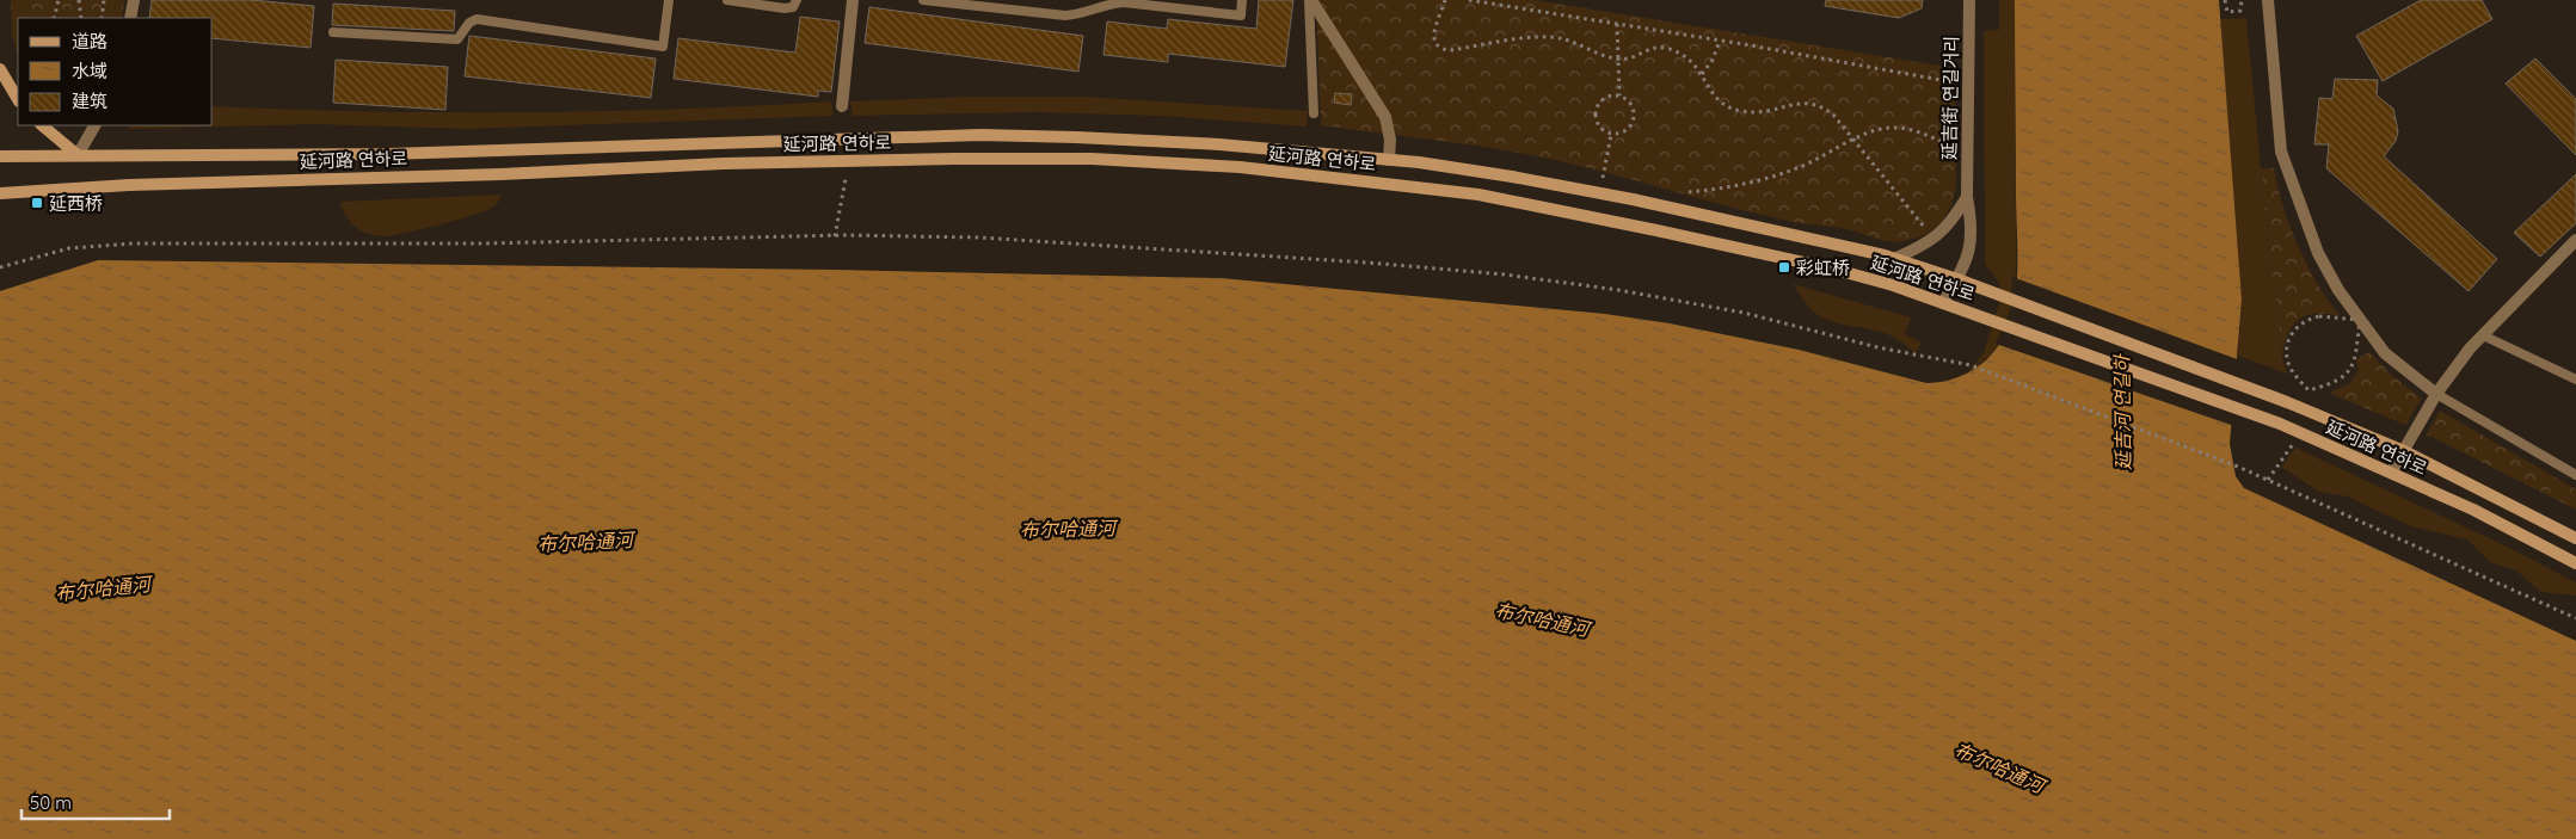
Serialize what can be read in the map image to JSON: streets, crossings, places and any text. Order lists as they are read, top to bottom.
{
  "streets": {
    "main road": ["延河路 연하로"],
    "street": ["延吉街 연길거리"]
  },
  "crossings": [
    ["延吉街 연길거리", "延河路 연하로"]
  ],
  "water": ["延吉河 연길하", "布尔哈通河"],
  "places": {
    "transit": ["延西桥", "彩虹桥"]
  },
  "legend": ["道路", "水域", "建筑"],
  "scale_bar": "50 m"
}
